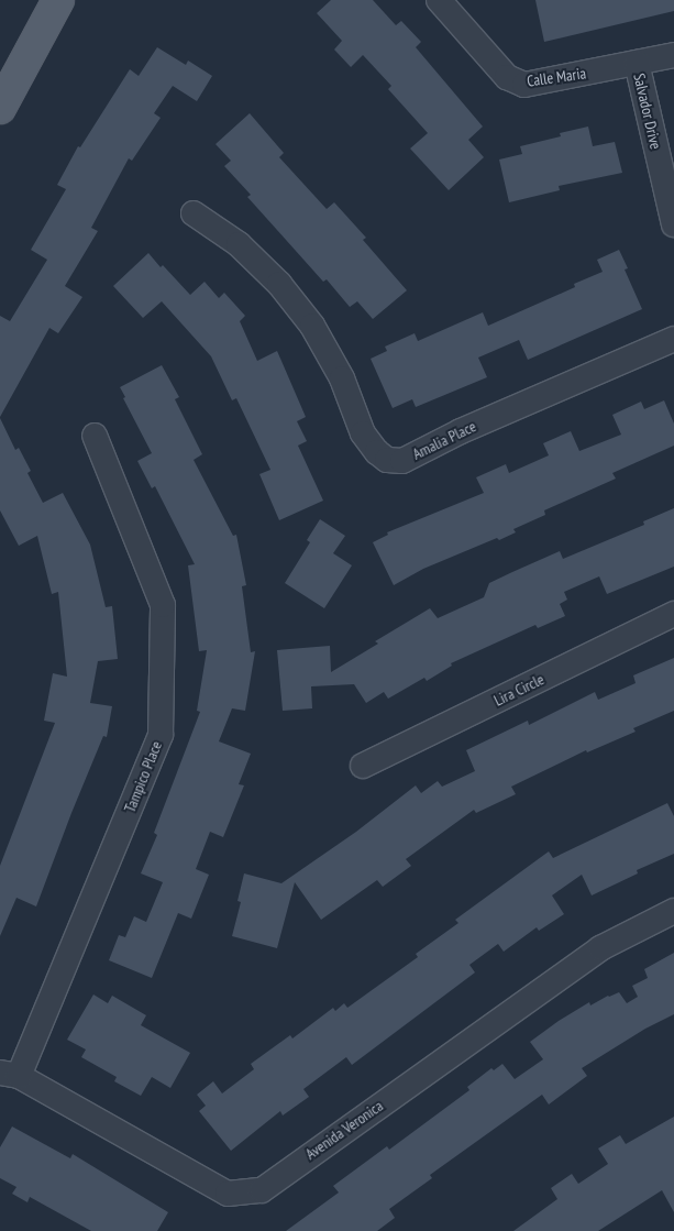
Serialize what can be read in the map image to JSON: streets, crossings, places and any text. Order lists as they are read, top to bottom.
{
  "streets": {
    "street": [
      "Calle Maria",
      "Salvador Drive",
      "Amalia Place",
      "Lira Circle",
      "Tampico Place",
      "Avenida Veronica"
    ]
  },
  "crossings": [
    ["Calle Maria", "Salvador Drive"],
    ["Tampico Place", "Avenida Veronica"]
  ]
}
